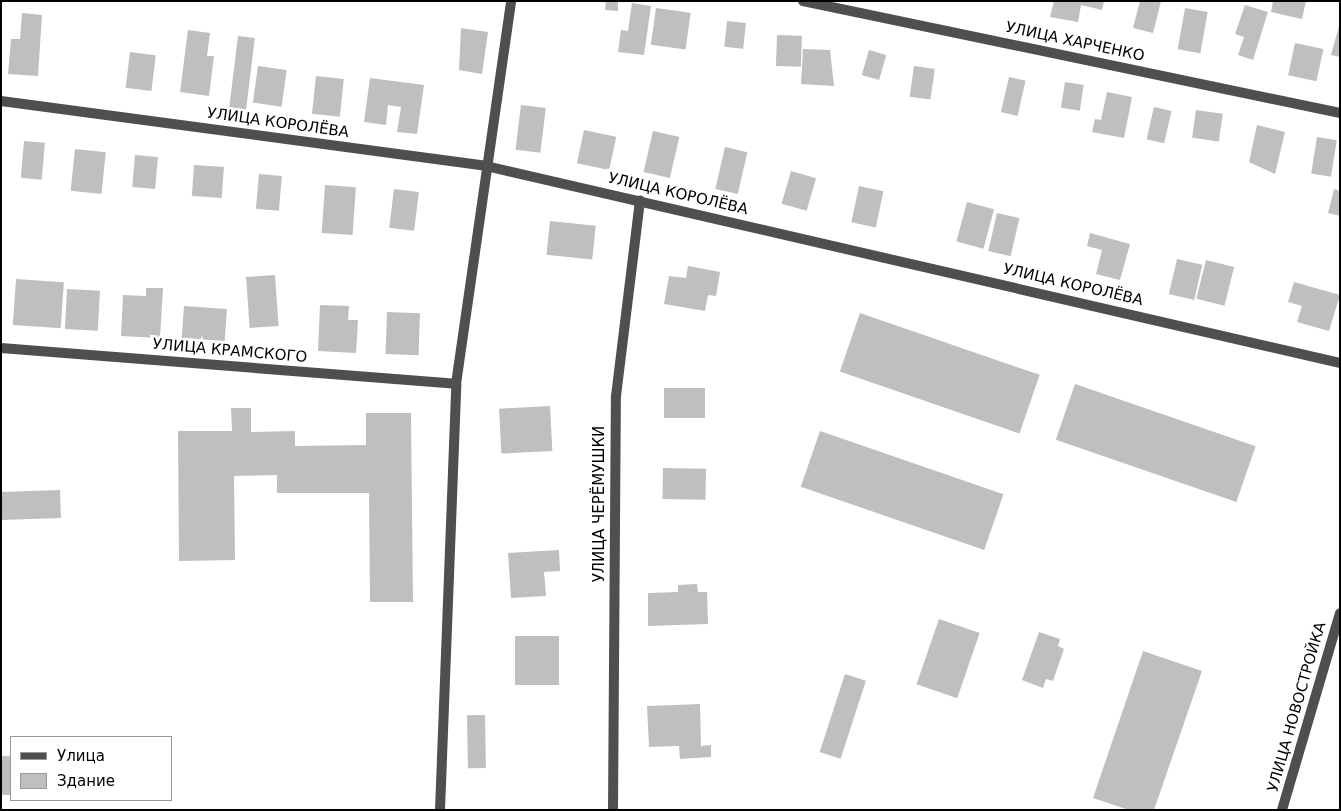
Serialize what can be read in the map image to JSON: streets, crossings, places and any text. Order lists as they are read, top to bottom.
{
  "streets": {
    "street": [
      "УЛИЦА ХАРЧЕНКО",
      "УЛИЦА КОРОЛЁВА",
      "УЛИЦА КРАМСКОГО",
      "УЛИЦА ЧЕРЁМУШКИ",
      "УЛИЦА НОВОСТРОЙКА"
    ]
  },
  "crossings": [
    ["УЛИЦА КОРОЛЁВА", "УЛИЦА ЧЕРЁМУШКИ"]
  ],
  "legend": ["Улица", "Здание"]
}
